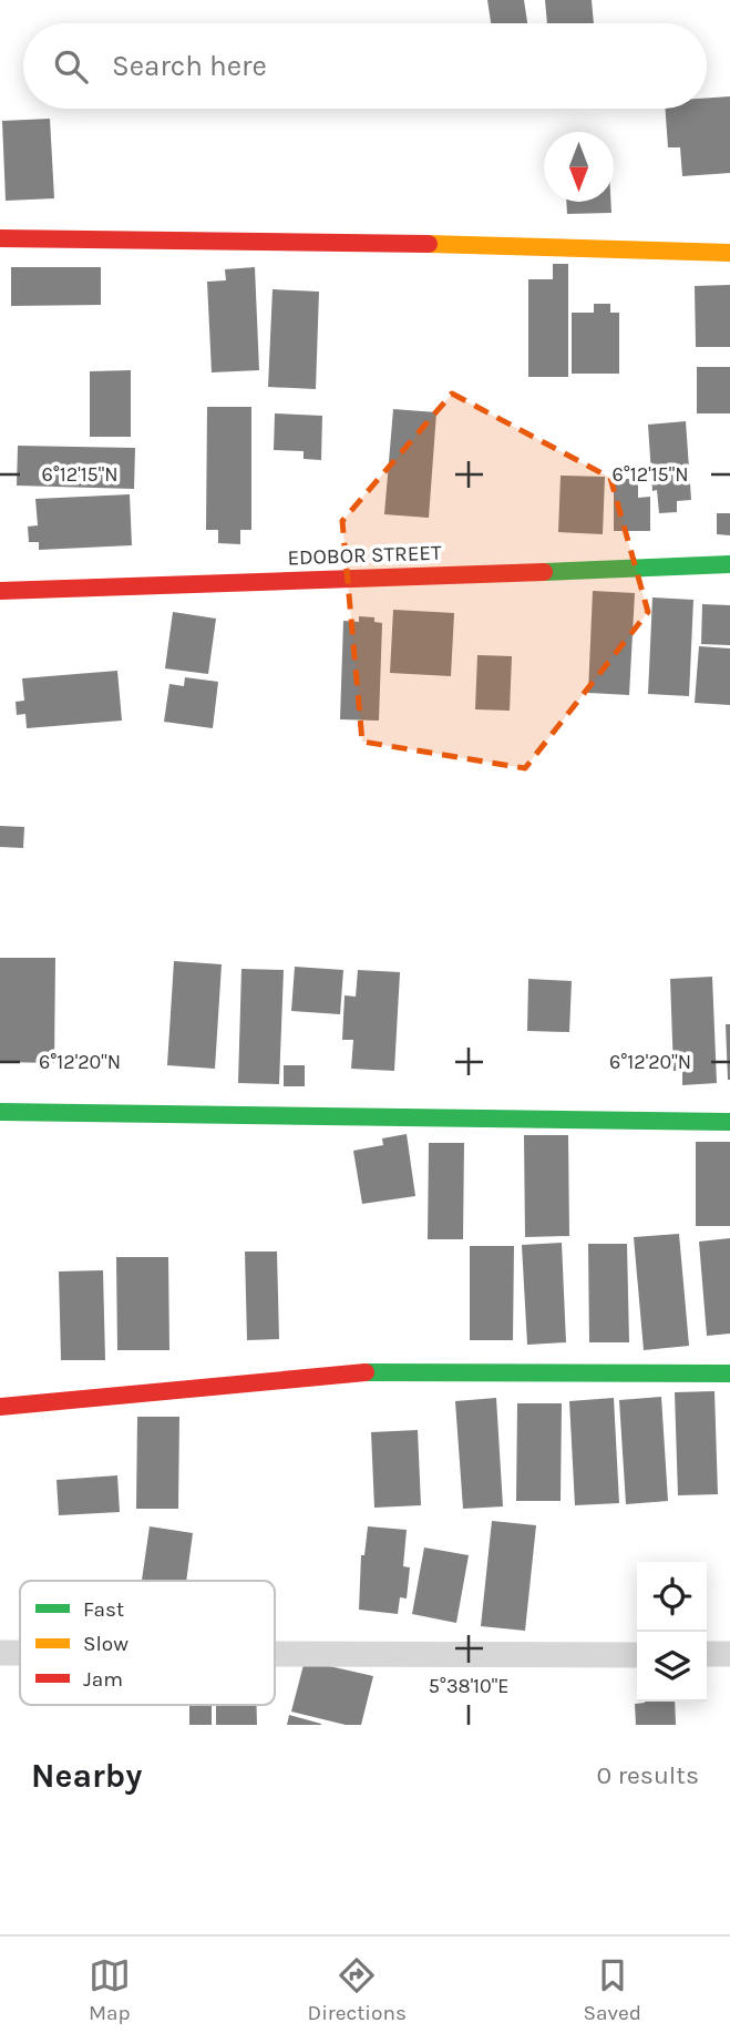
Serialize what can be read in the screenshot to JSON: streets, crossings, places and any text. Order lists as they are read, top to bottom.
{
  "streets": {
    "street": ["EDOBOR STREET"]
  },
  "legend": ["Fast", "Slow", "Jam"],
  "north": "bottom",
  "page": {
    "search": "Search here",
    "heading": ["Nearby", "0 results"],
    "nav": ["Map", "Directions", "Saved"]
  },
  "coordinates": ["6°12'15\"N", "6°12'20\"N", "5°38'10\"E"]
}
